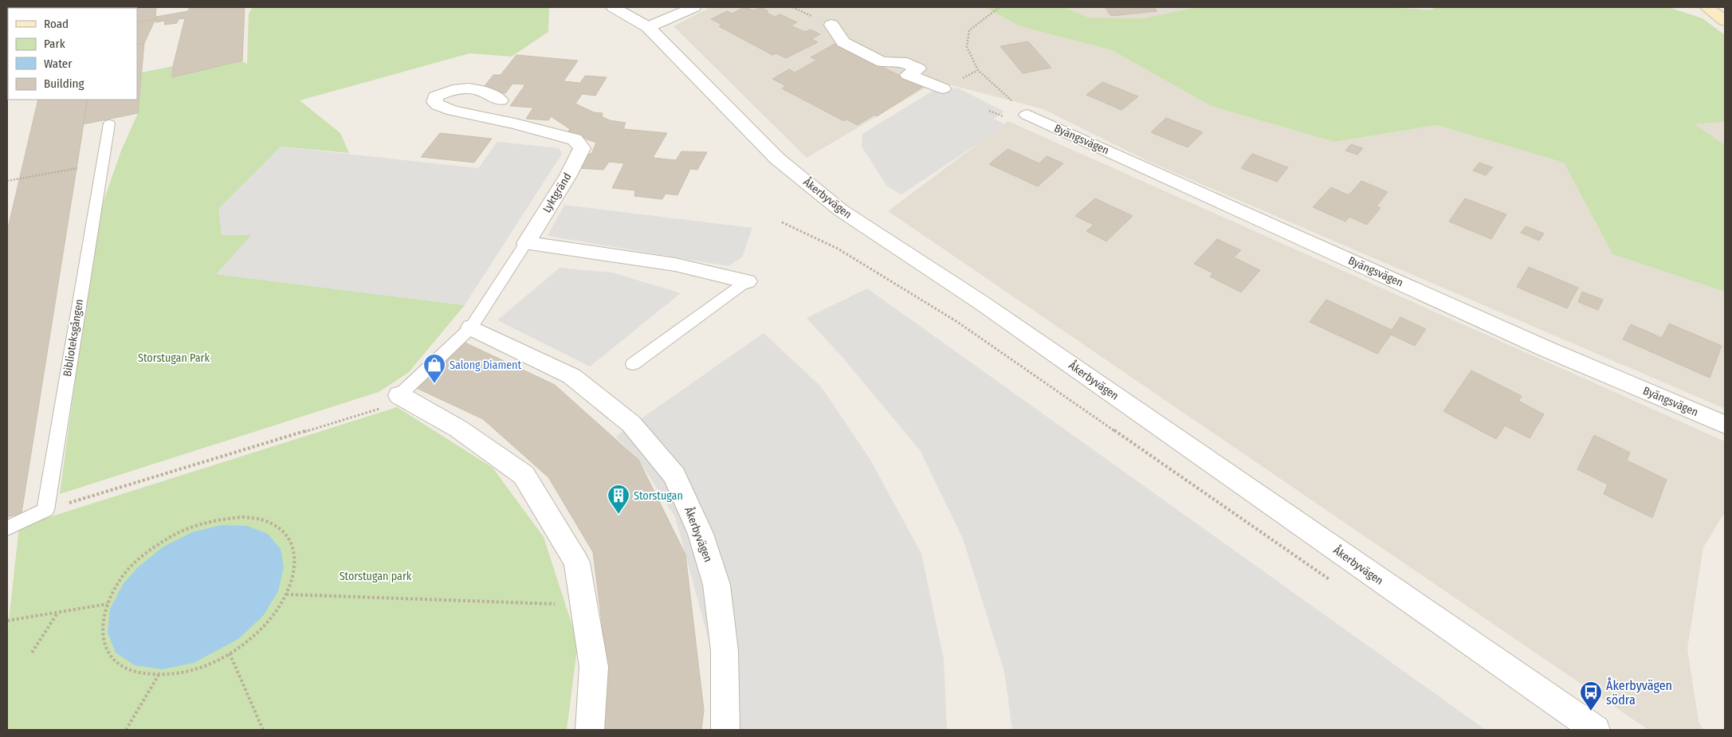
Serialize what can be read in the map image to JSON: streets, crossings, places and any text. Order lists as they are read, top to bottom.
{
  "streets": {
    "street": ["Byängsvägen", "Lyktgränd", "Åkerbyvägen"],
    "lane": ["Biblioteksgången"]
  },
  "parks": ["Storstugan Park", "Storstugan park"],
  "places": {
    "shop": ["Salong Diament"],
    "building": ["Storstugan"],
    "bus stop": ["Åkerbyvägen södra"]
  },
  "legend": [
    "Road",
    "Park",
    "Water",
    "Building"
  ]
}
